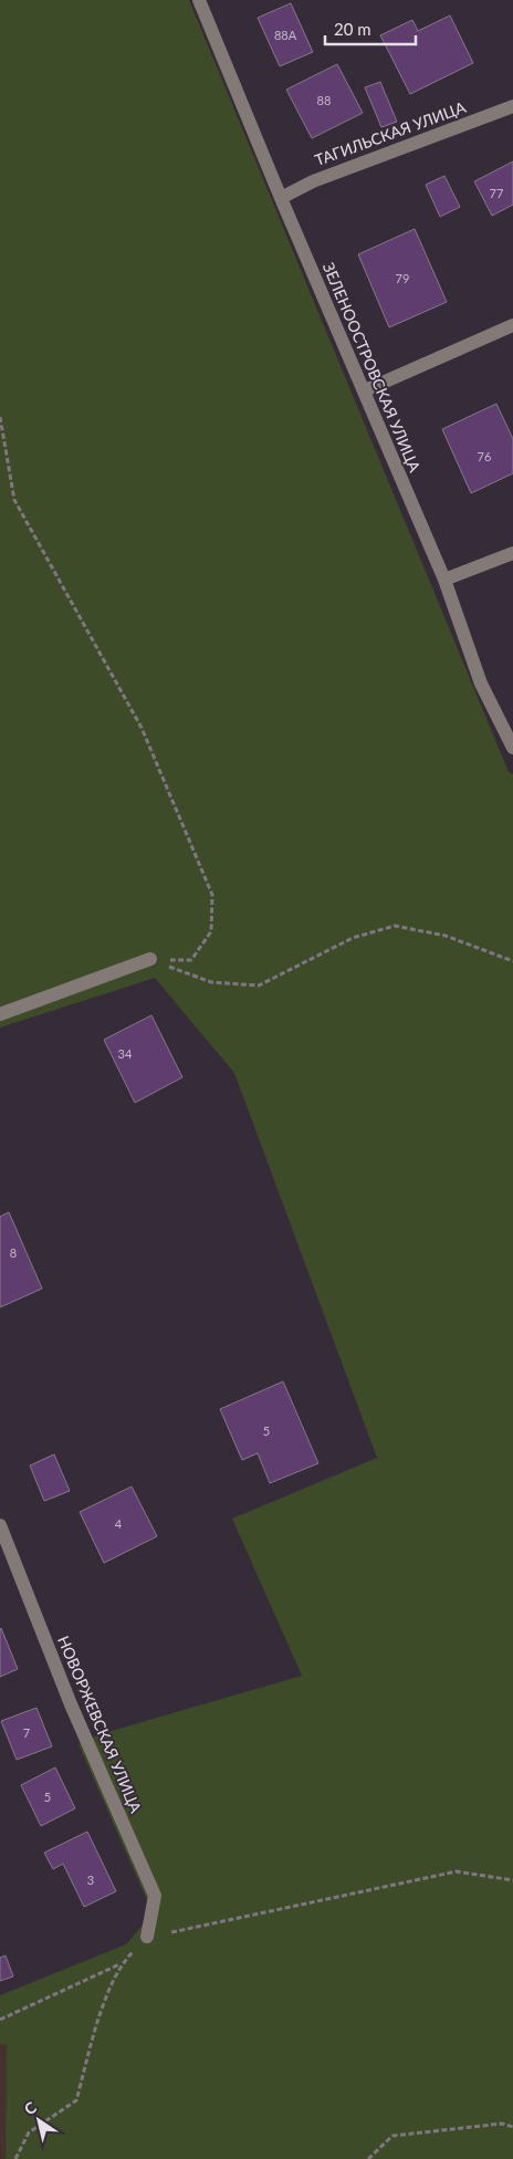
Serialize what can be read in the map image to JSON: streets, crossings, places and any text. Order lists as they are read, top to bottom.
{
  "streets": {
    "street": ["ТАГИЛЬСКАЯ УЛИЦА", "ЗЕЛЕНООСТРОВСКАЯ УЛИЦА", "НОВОРЖЕВСКАЯ УЛИЦА"]
  },
  "crossings": [
    ["ТАГИЛЬСКАЯ УЛИЦА", "ЗЕЛЕНООСТРОВСКАЯ УЛИЦА"]
  ],
  "house_numbers": [
    "88А",
    "88",
    "77",
    "79",
    "76",
    "34",
    "8",
    "5",
    "4",
    "7",
    "5",
    "3"
  ],
  "scale_bar": "20 m",
  "north": "top left"
}
